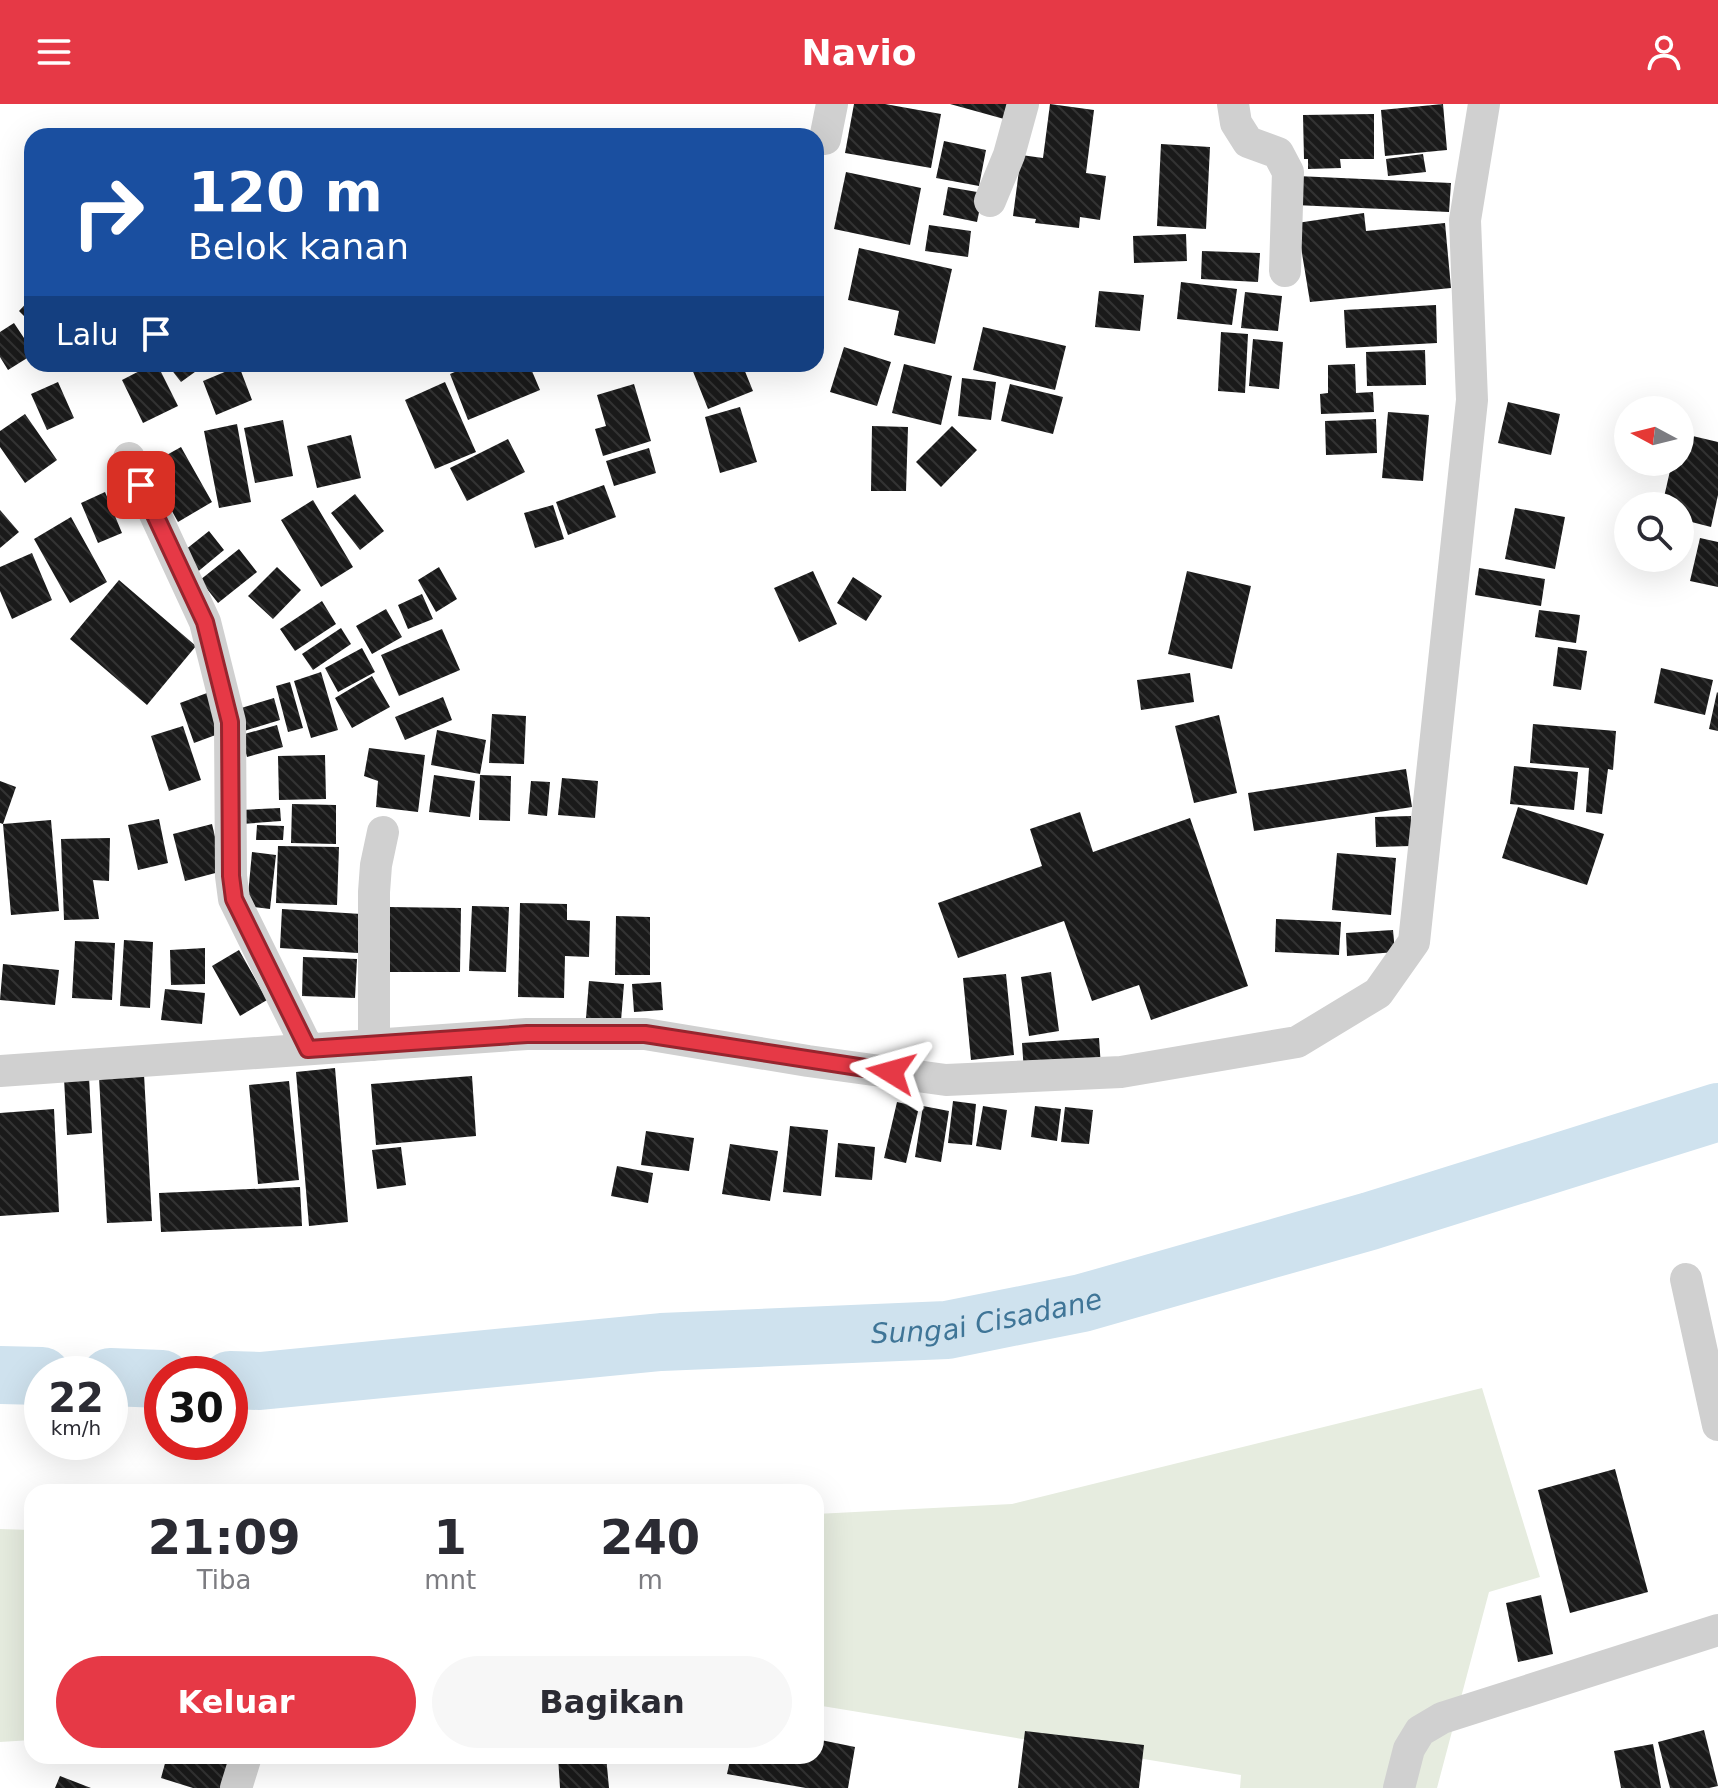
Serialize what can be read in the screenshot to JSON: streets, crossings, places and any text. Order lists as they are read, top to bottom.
{
  "water": ["Sungai Cisadane"],
  "north": "left",
  "page": {
    "header": "Navio",
    "turn": ["120 m", "Belok kanan"],
    "then": "Lalu",
    "speed": "22 km/h",
    "limit": "30",
    "eta": [
      "21:09",
      "Tiba",
      "1",
      "mnt",
      "240",
      "m"
    ],
    "buttons": ["Keluar", "Bagikan"]
  }
}
